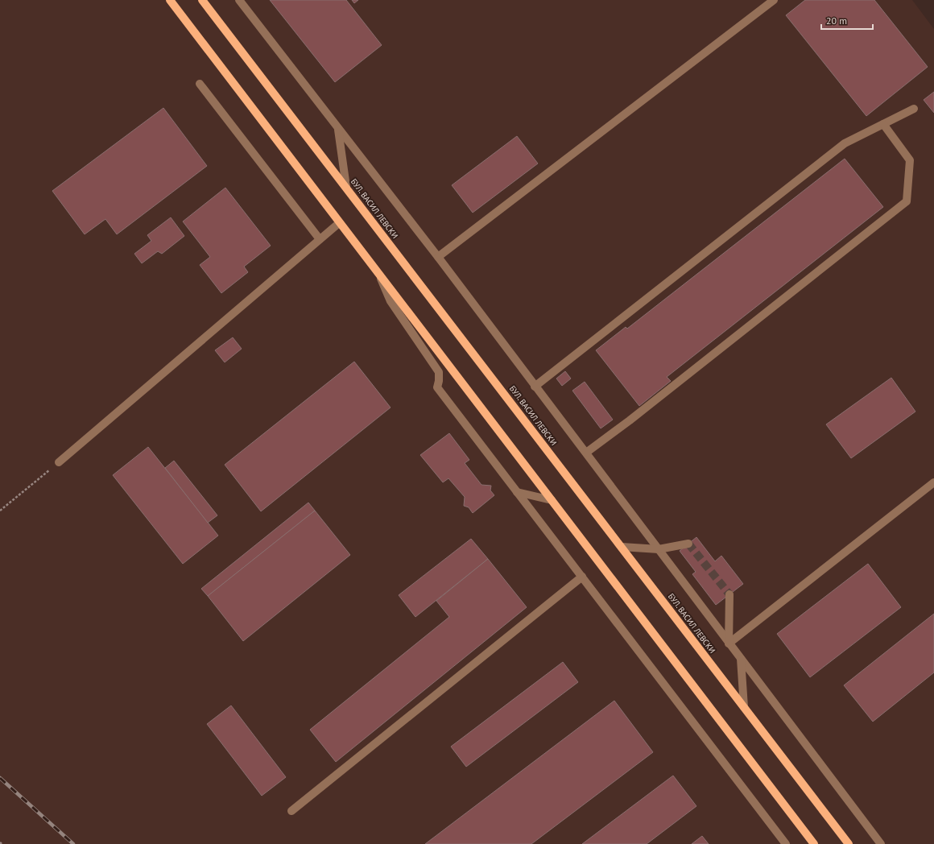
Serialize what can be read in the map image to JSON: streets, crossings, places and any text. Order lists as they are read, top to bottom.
{
  "streets": {
    "main road": ["БУЛ. ВАСИЛ ЛЕВСКИ"]
  },
  "scale_bar": "20 m"
}
